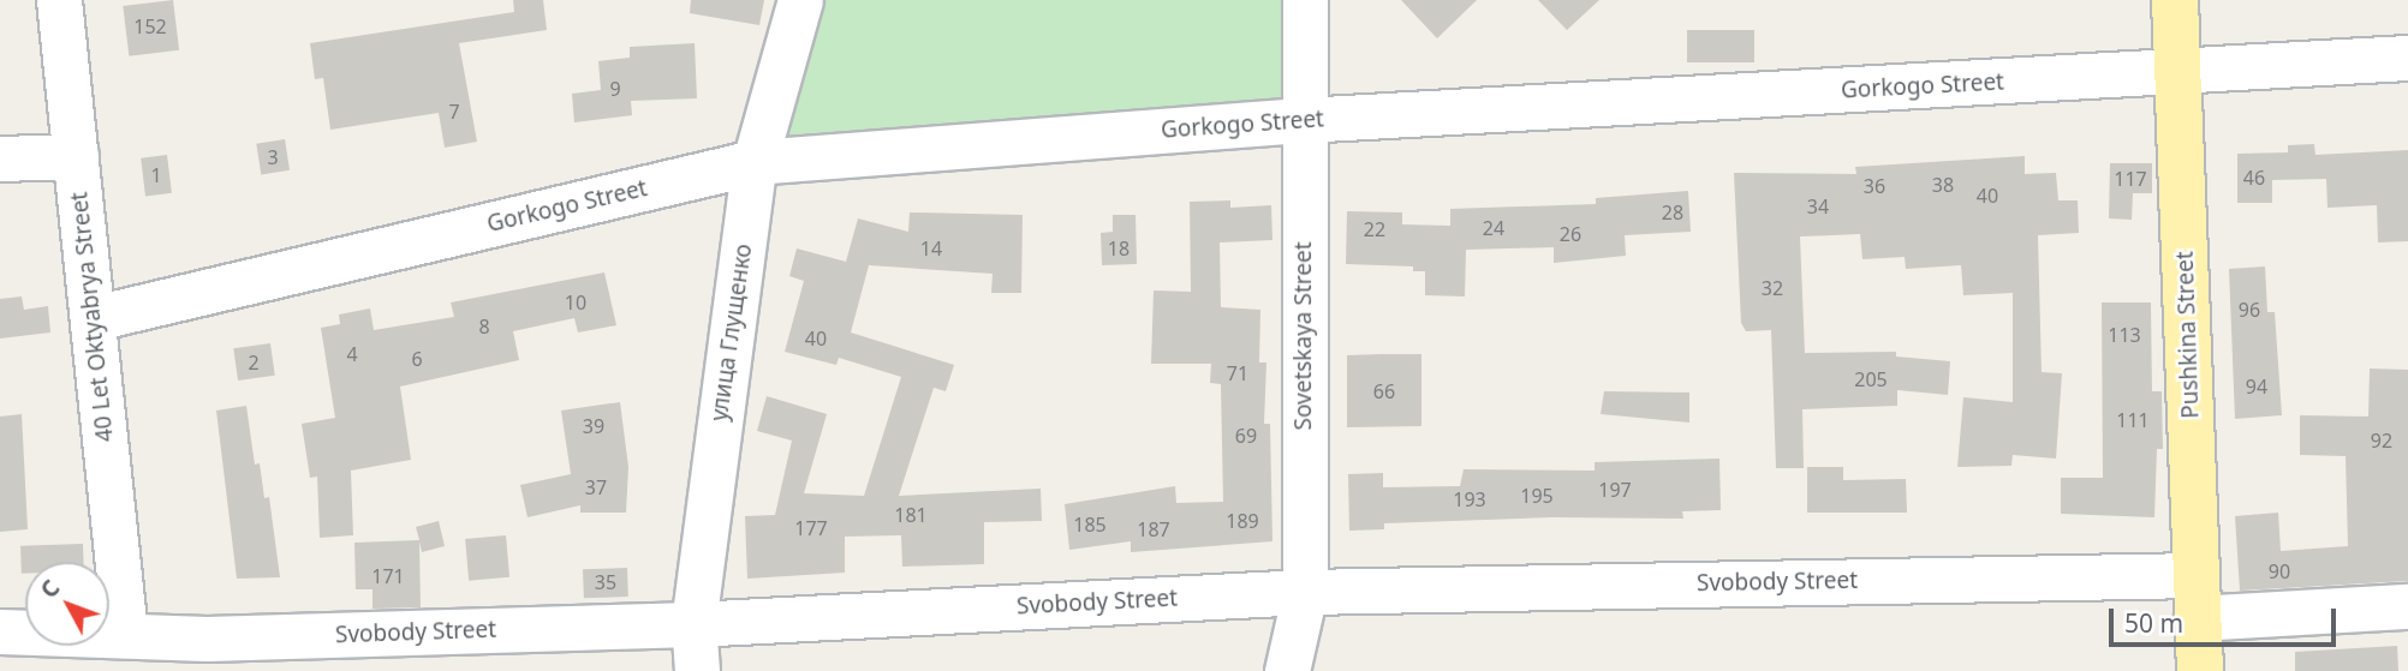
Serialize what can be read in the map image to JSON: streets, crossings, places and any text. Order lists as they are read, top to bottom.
{
  "streets": {
    "main road": ["Pushkina Street"],
    "street": [
      "Gorkogo Street",
      "40 Let Oktyabrya Street",
      "улица Глущенко",
      "Sovetskaya Street",
      "Svobody Street"
    ]
  },
  "crossings": [
    ["Gorkogo Street", "40 Let Oktyabrya Street"],
    ["Gorkogo Street", "улица Глущенко"],
    ["Gorkogo Street", "Pushkina Street"],
    ["Gorkogo Street", "Sovetskaya Street"],
    ["40 Let Oktyabrya Street", "Svobody Street"],
    ["улица Глущенко", "Svobody Street"],
    ["Pushkina Street", "Svobody Street"],
    ["Sovetskaya Street", "Svobody Street"]
  ],
  "house_numbers": [
    "152",
    "9",
    "7",
    "3",
    "1",
    "46",
    "117",
    "38",
    "36",
    "40",
    "34",
    "28",
    "24",
    "22",
    "26",
    "14",
    "18",
    "32",
    "10",
    "96",
    "8",
    "113",
    "40",
    "4",
    "6",
    "2",
    "71",
    "205",
    "94",
    "66",
    "111",
    "39",
    "69",
    "92",
    "37",
    "197",
    "195",
    "193",
    "181",
    "189",
    "185",
    "177",
    "187",
    "90",
    "171",
    "35"
  ],
  "scale_bar": "50 m",
  "north": "top left"
}
